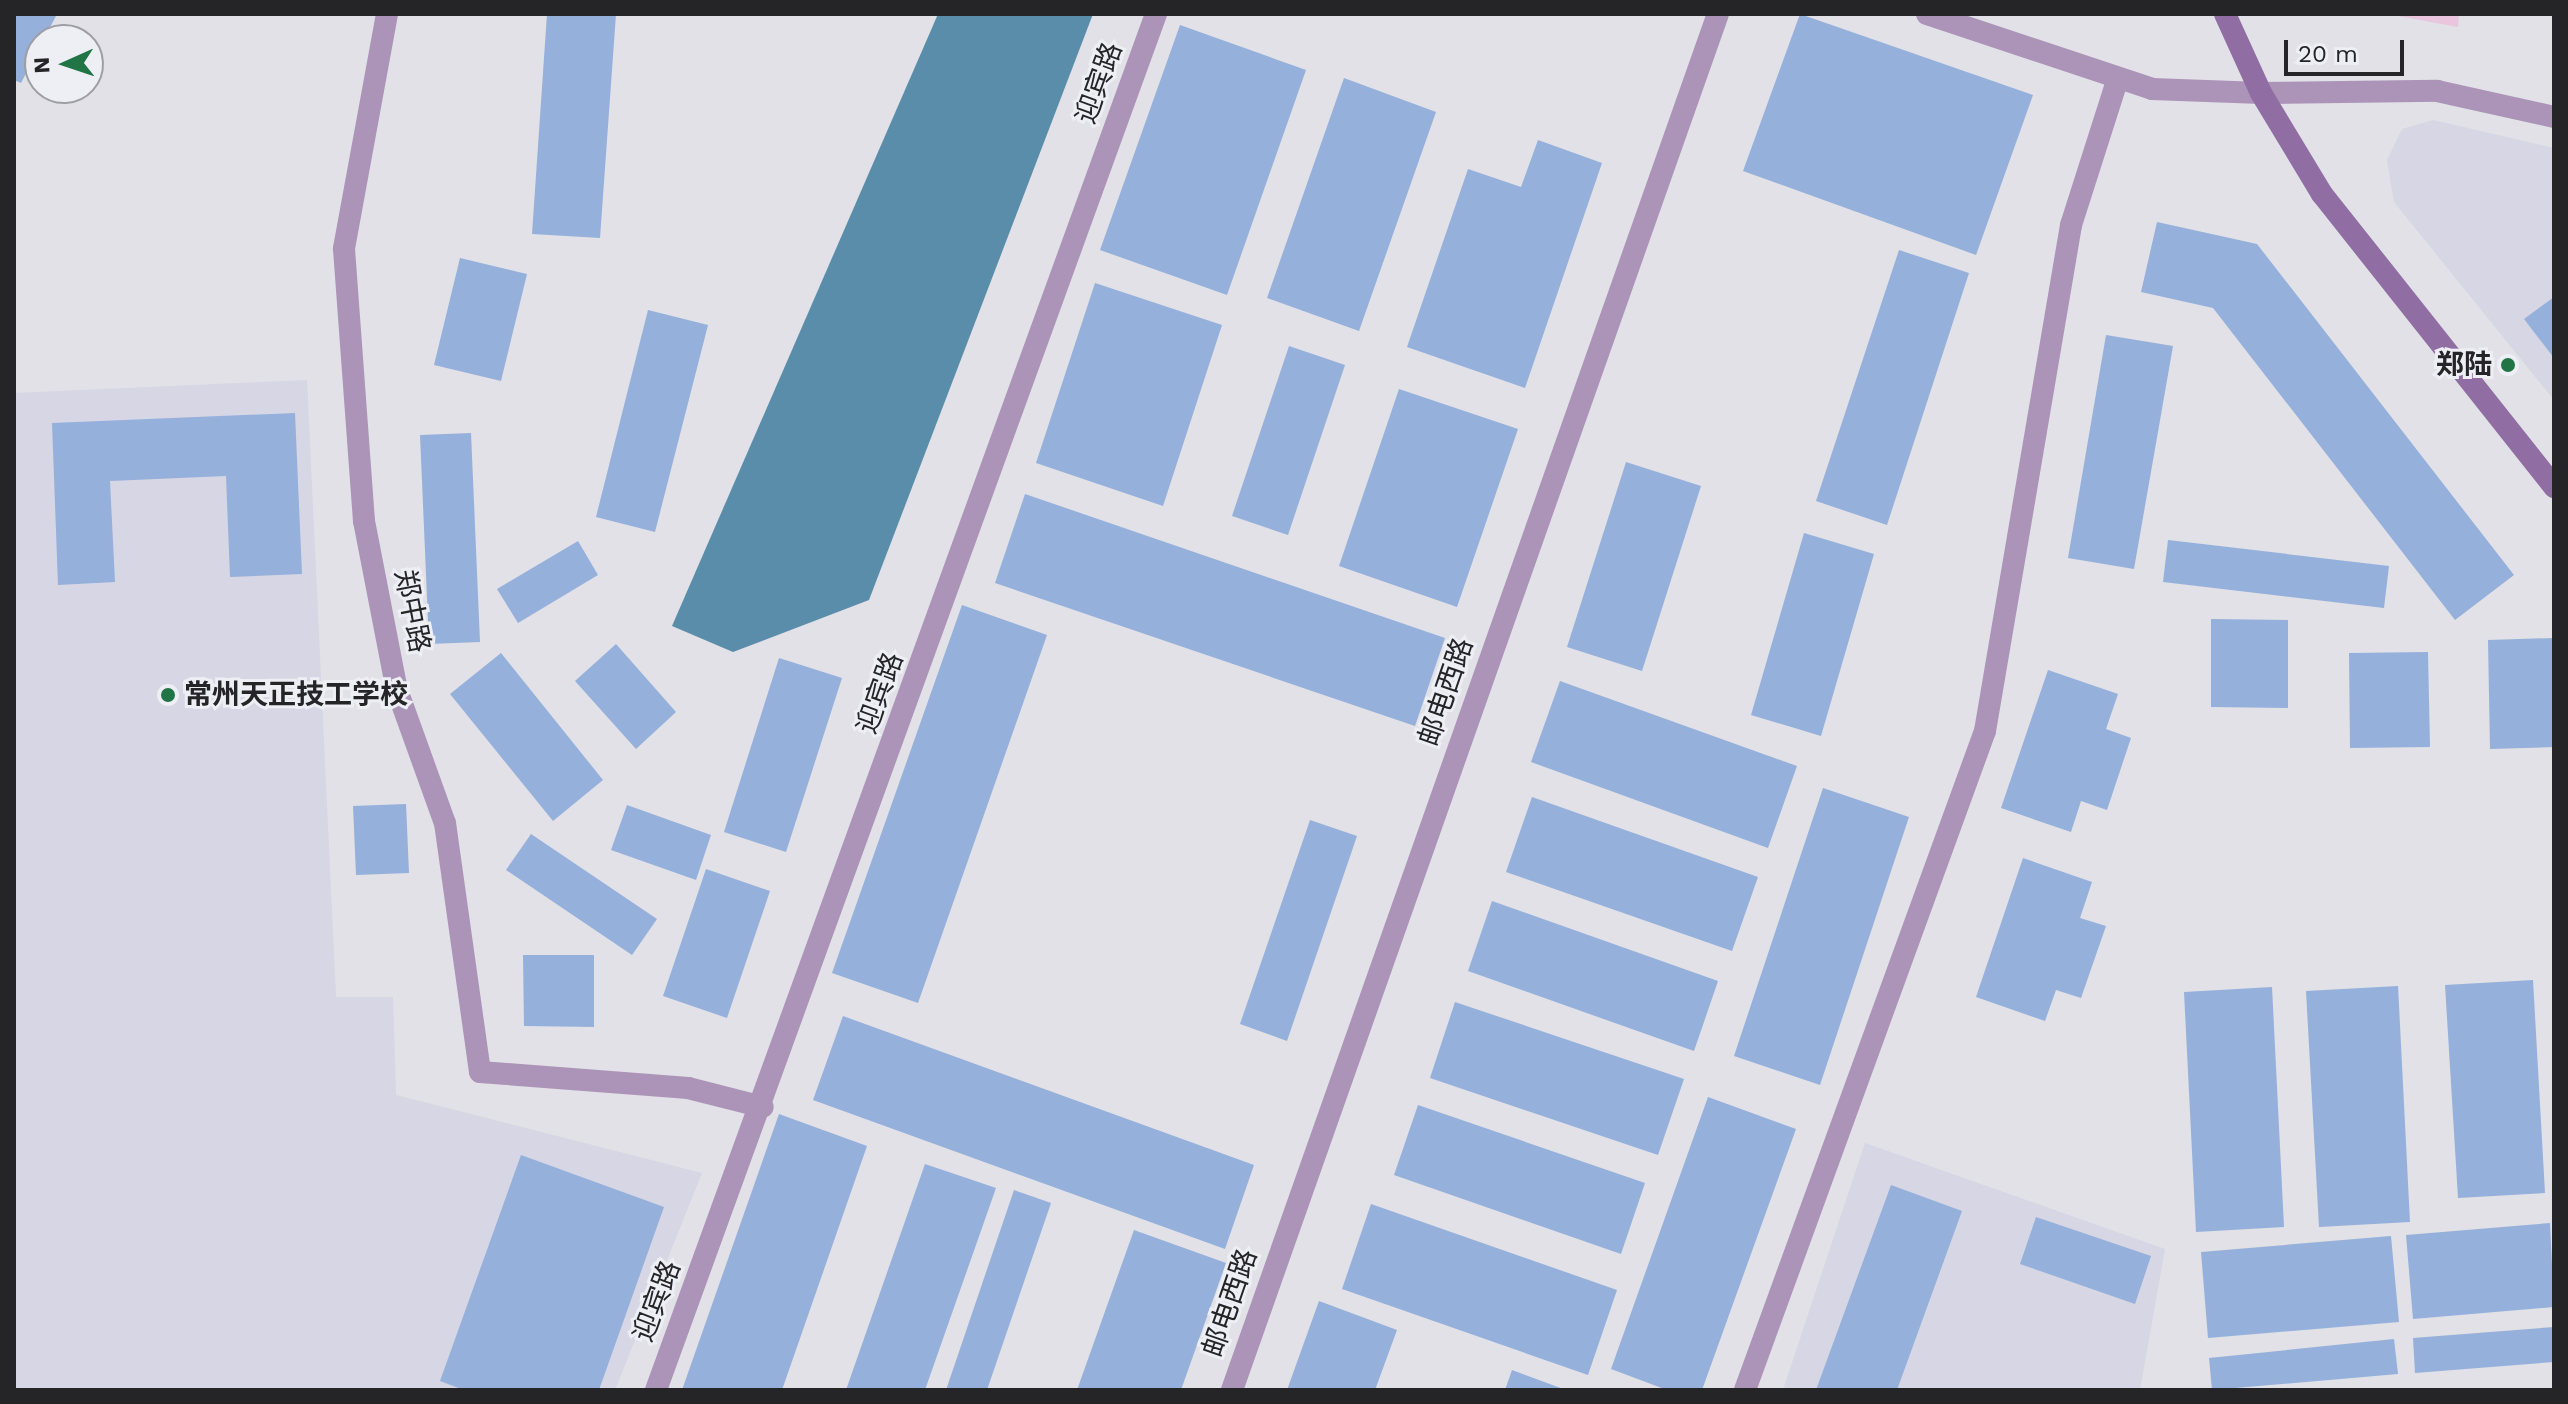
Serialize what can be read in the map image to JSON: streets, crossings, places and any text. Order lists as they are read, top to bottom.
{
  "streets": {
    "street": ["迎宾路", "郑中路", "邮电西路"]
  },
  "crossings": [
    ["迎宾路", "郑中路"]
  ],
  "places": ["郑陆", "常州天正技工学校"],
  "scale_bar": "20 m",
  "north": "left"
}
